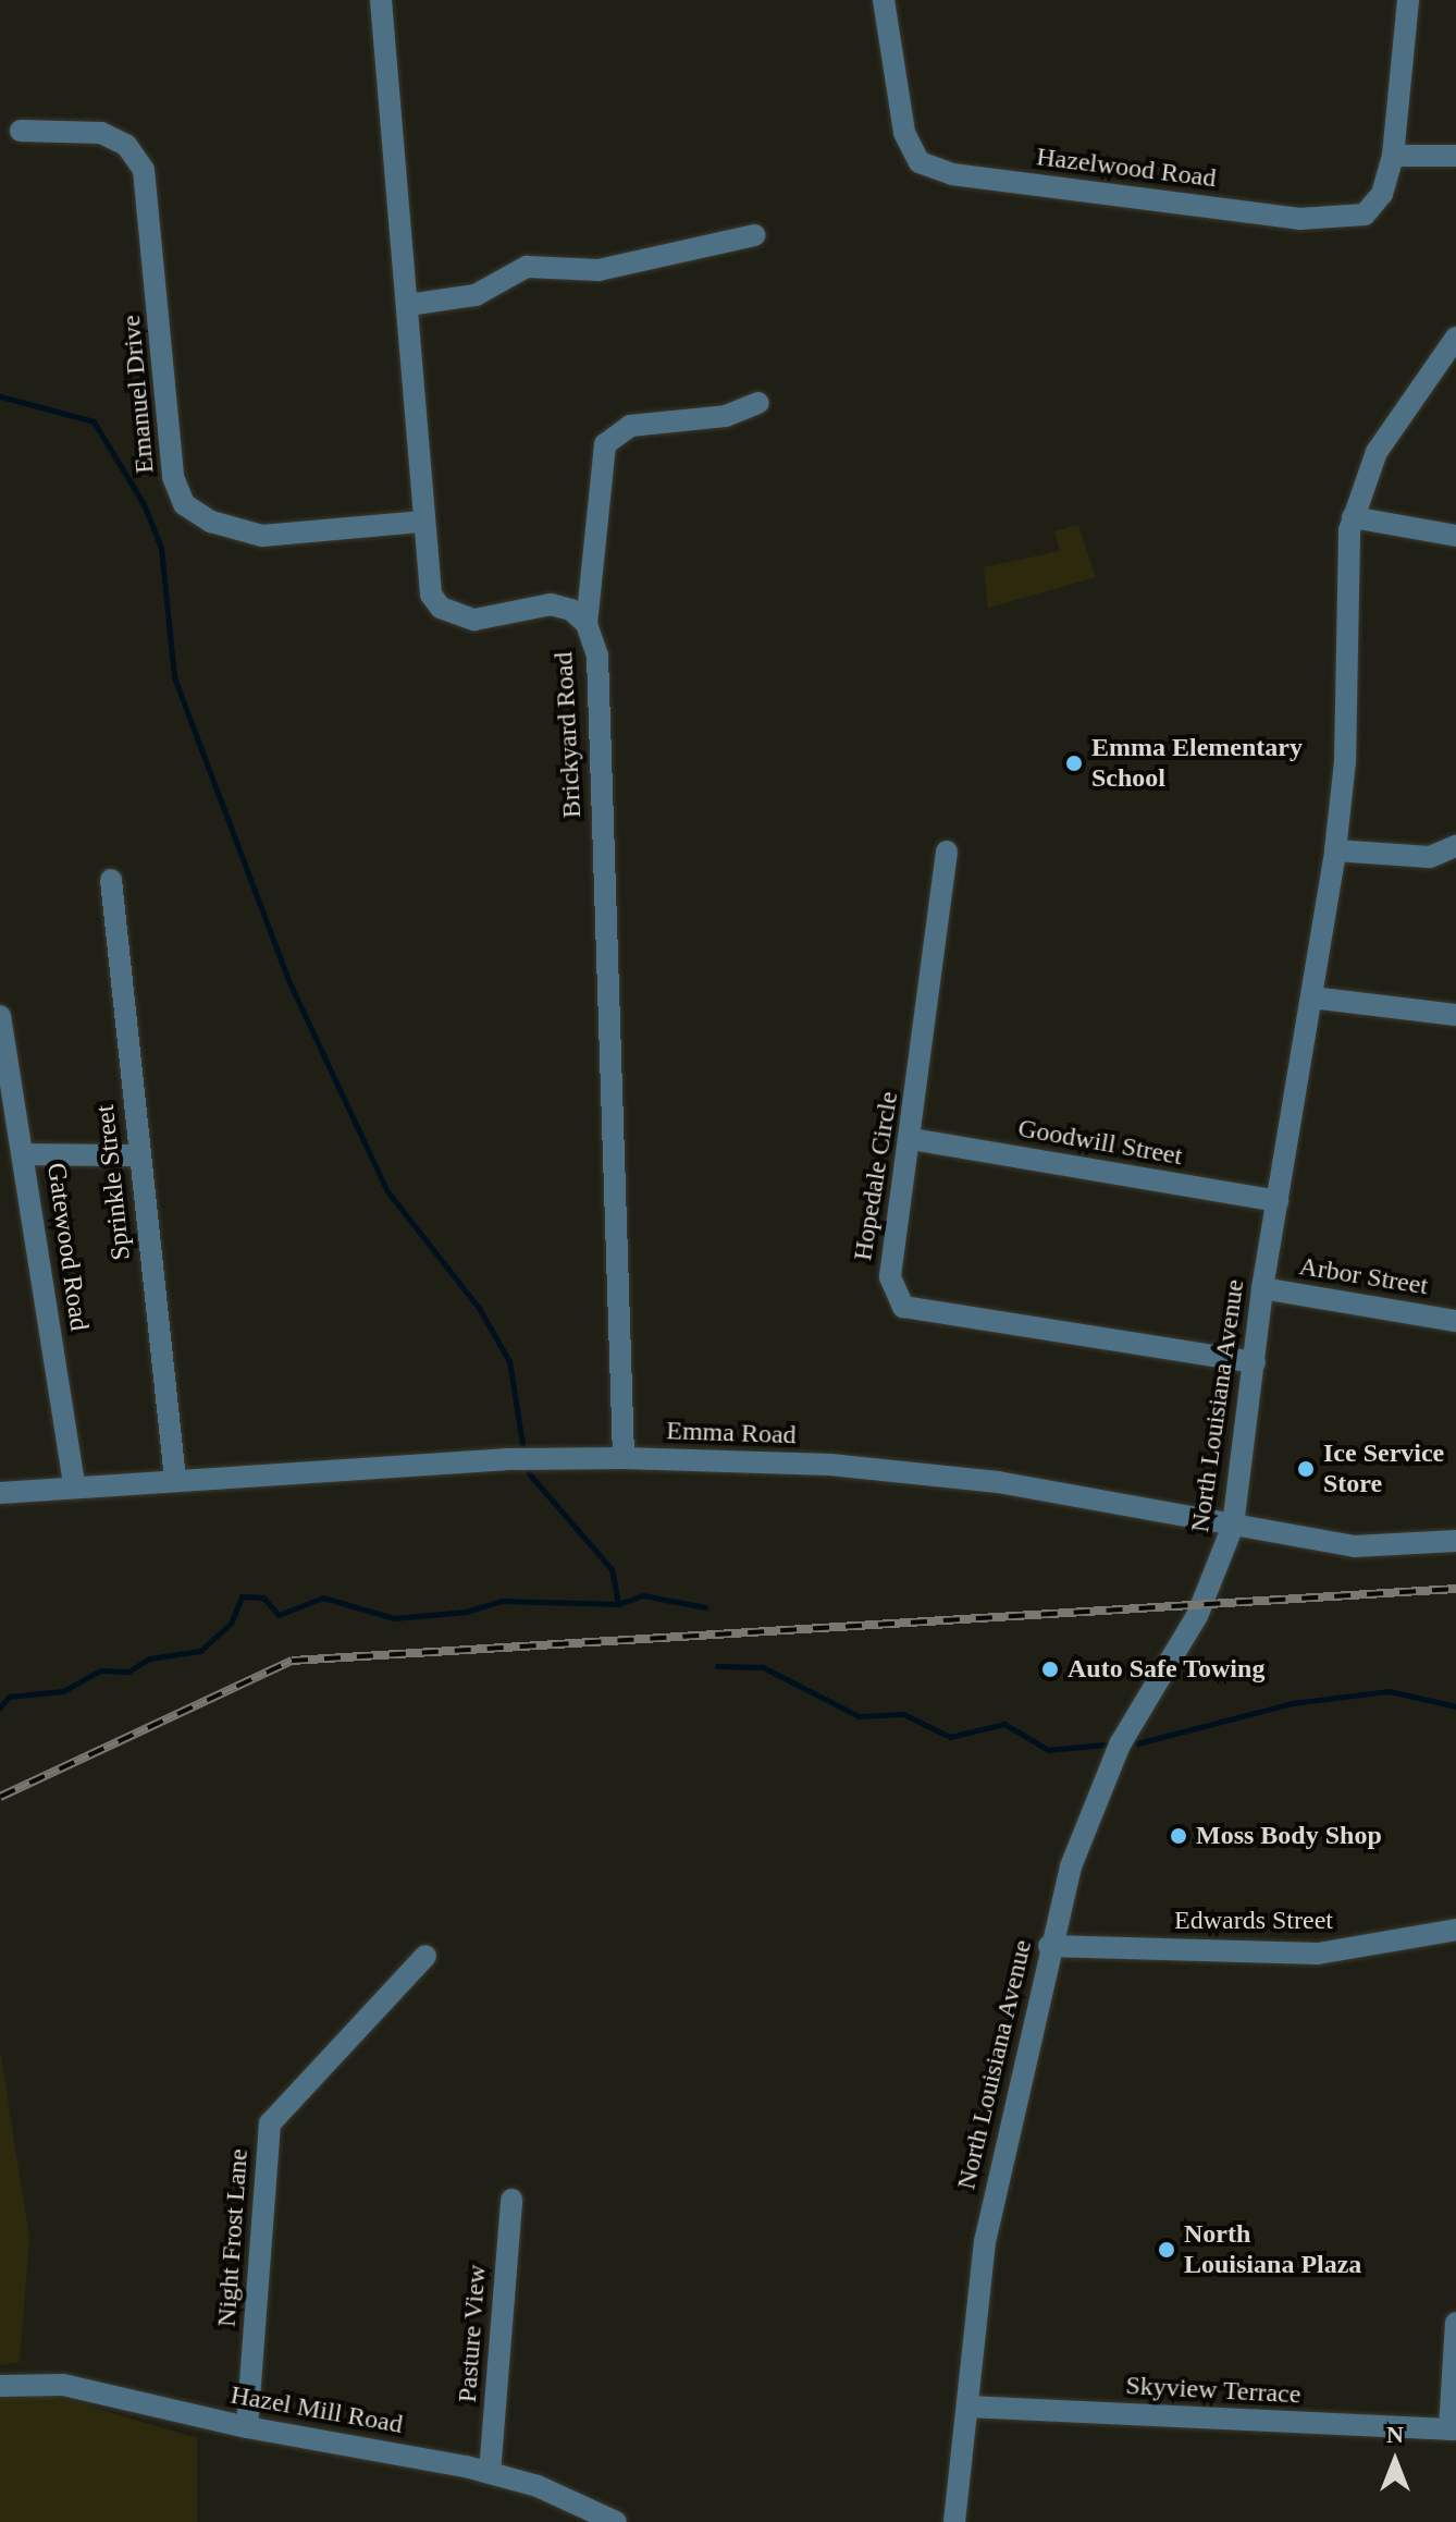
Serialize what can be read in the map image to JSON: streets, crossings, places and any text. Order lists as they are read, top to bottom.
{
  "streets": {
    "street": [
      "Hazelwood Road",
      "Emanuel Drive",
      "Brickyard Road",
      "Goodwill Street",
      "Hopedale Circle",
      "Sprinkle Street",
      "Gatewood Road",
      "Arbor Street",
      "North Louisiana Avenue",
      "Emma Road",
      "Edwards Street",
      "Night Frost Lane",
      "Pasture View",
      "Skyview Terrace",
      "Hazel Mill Road"
    ]
  },
  "crossings": [
    ["Emanuel Drive", "Brickyard Road"],
    ["Brickyard Road", "Emma Road"],
    ["Goodwill Street", "Hopedale Circle"],
    ["Goodwill Street", "North Louisiana Avenue"],
    ["Hopedale Circle", "North Louisiana Avenue"],
    ["Sprinkle Street", "Emma Road"],
    ["Gatewood Road", "Emma Road"],
    ["Arbor Street", "North Louisiana Avenue"],
    ["North Louisiana Avenue", "Emma Road"],
    ["North Louisiana Avenue", "Edwards Street"],
    ["North Louisiana Avenue", "Skyview Terrace"],
    ["Night Frost Lane", "Hazel Mill Road"],
    ["Pasture View", "Hazel Mill Road"]
  ],
  "places": [
    "Emma Elementary School",
    "Ice Service Store",
    "Auto Safe Towing",
    "Moss Body Shop",
    "North Louisiana Plaza"
  ],
  "north": "top"
}
